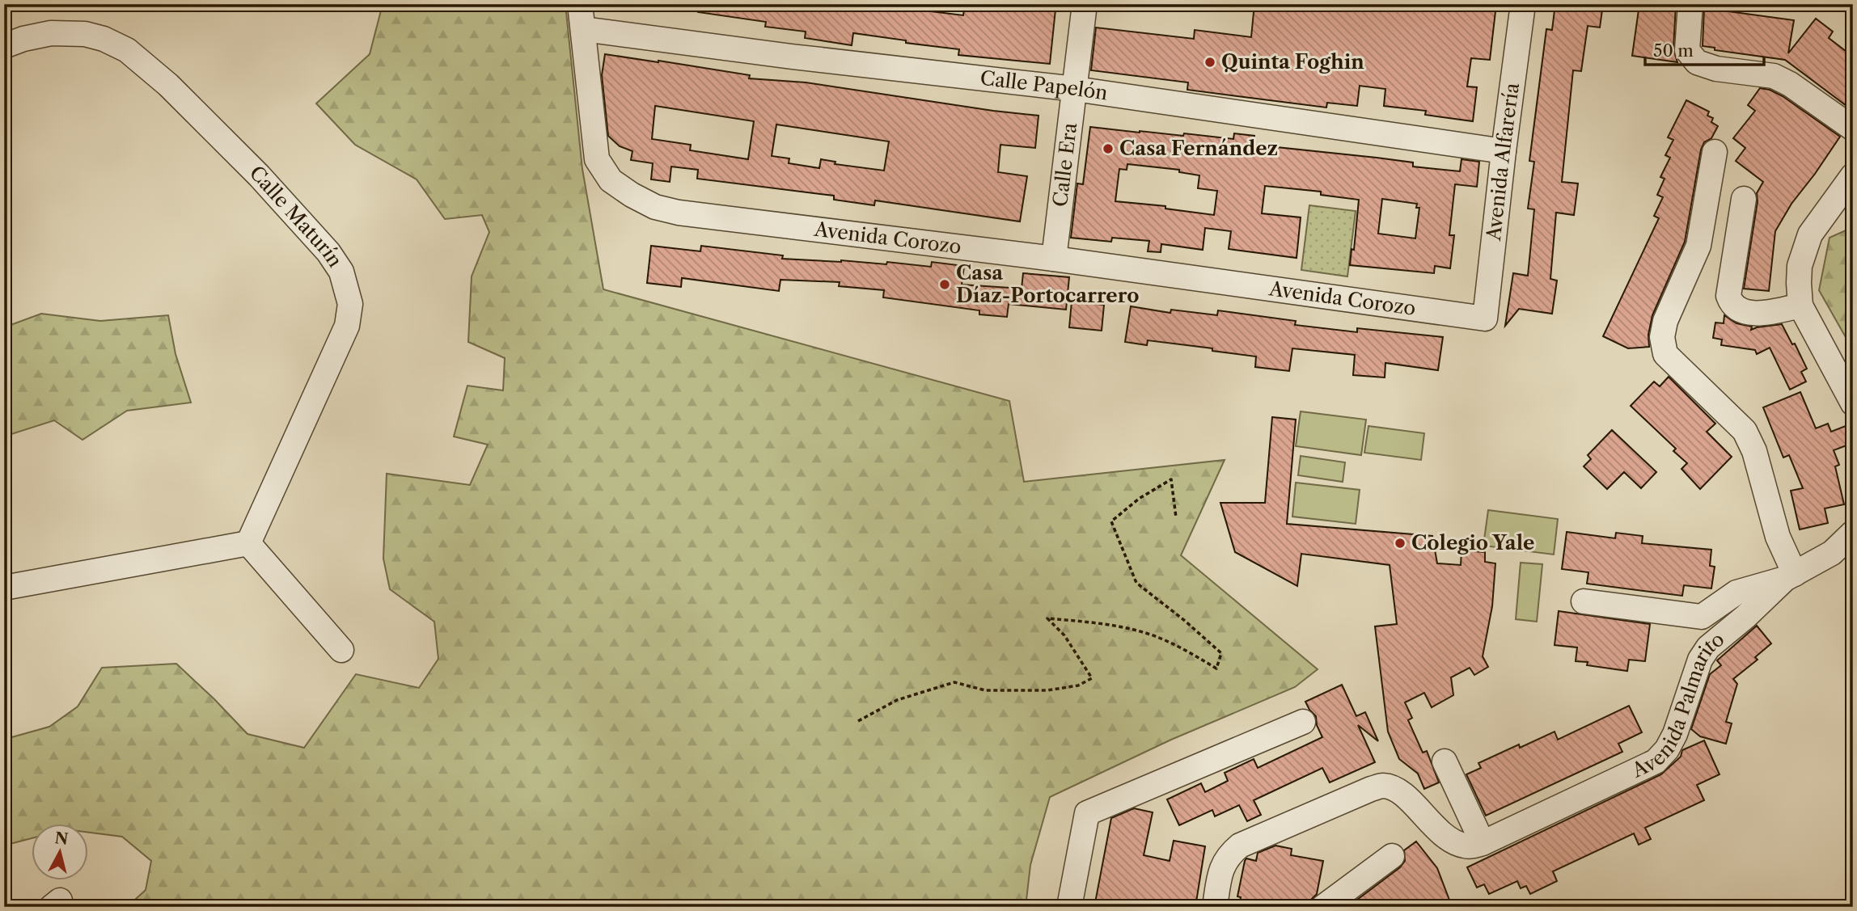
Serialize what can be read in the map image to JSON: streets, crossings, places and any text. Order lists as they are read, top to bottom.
{
  "streets": {
    "street": [
      "Calle Papelón",
      "Avenida Alfarería",
      "Calle Era",
      "Calle Maturín",
      "Avenida Corozo",
      "Avenida Palmarito"
    ]
  },
  "crossings": [
    ["Calle Papelón", "Avenida Alfarería"],
    ["Calle Papelón", "Calle Era"],
    ["Calle Papelón", "Avenida Corozo"],
    ["Avenida Alfarería", "Avenida Corozo"],
    ["Calle Era", "Avenida Corozo"]
  ],
  "places": [
    "Quinta Foghin",
    "Casa Fernández",
    "Casa Díaz-Portocarrero",
    "Colegio Yale"
  ],
  "scale_bar": "50 m",
  "north": "top"
}
